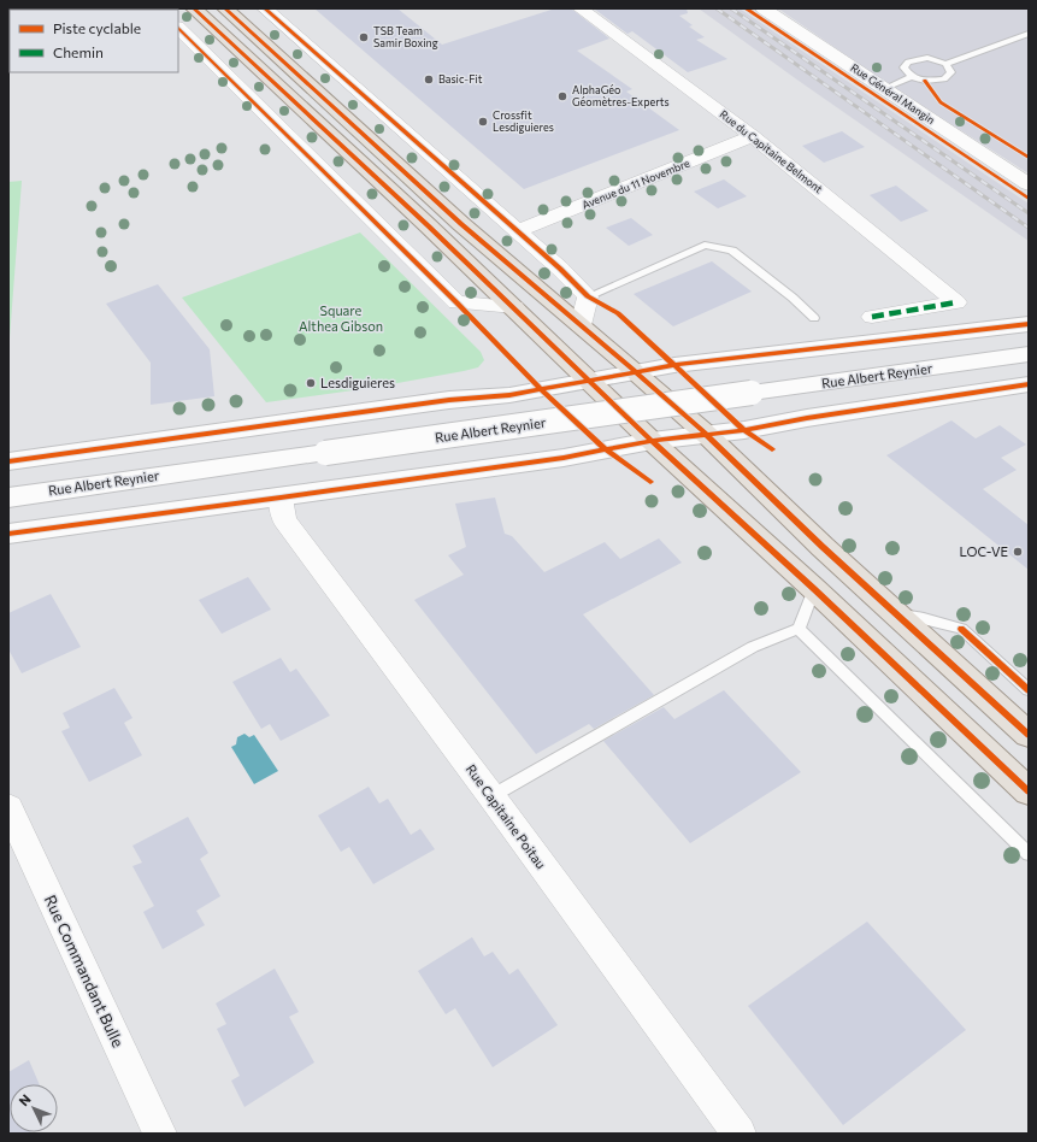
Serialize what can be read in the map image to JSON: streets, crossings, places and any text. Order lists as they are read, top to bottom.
{
  "streets": {
    "main road": ["Rue Albert Reynier"],
    "street": [
      "Rue Général Mangin",
      "Rue du Capitaine Belmont",
      "Avenue du 11 Novembre",
      "Rue Capitaine Poitau",
      "Rue Commandant Bulle"
    ]
  },
  "crossings": [
    ["Rue du Capitaine Belmont", "Avenue du 11 Novembre"]
  ],
  "parks": ["Square Althea Gibson"],
  "places": [
    "TSB Team Samir Boxing",
    "Basic-Fit",
    "AlphaGéo Géomètres-Experts",
    "Crossfit Lesdiguieres",
    "Lesdiguieres",
    "LOC-VE"
  ],
  "legend": ["Piste cyclable", "Chemin"],
  "north": "top left"
}
